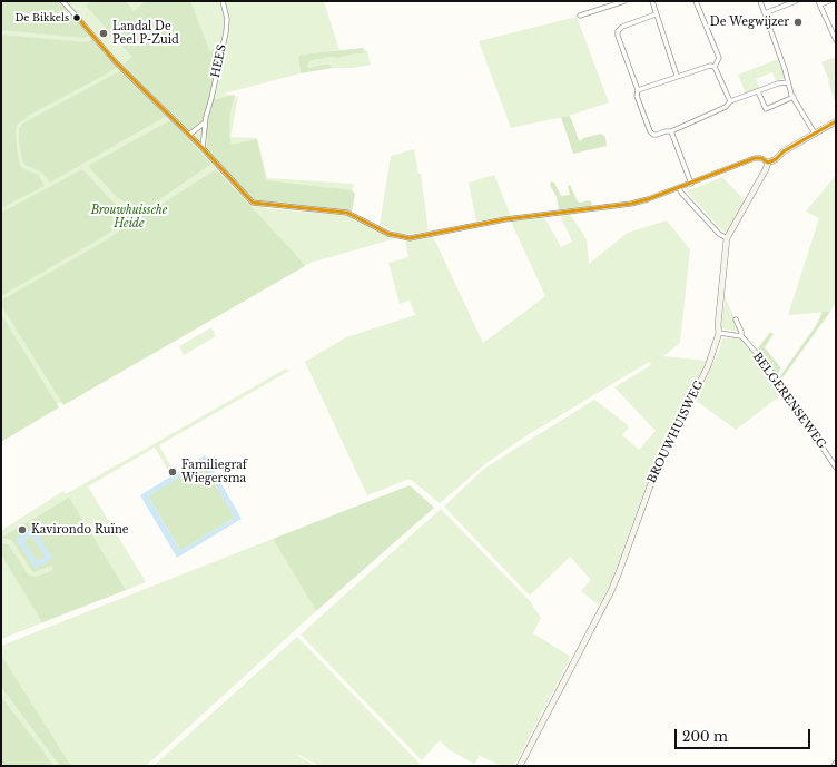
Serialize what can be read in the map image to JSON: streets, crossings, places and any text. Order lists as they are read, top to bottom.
{
  "streets": {
    "street": ["HEES", "BELGERENSEWEG", "BROUWHUISWEG"]
  },
  "parks": ["Brouwhuissche Heide"],
  "places": [
    "De Bikkels",
    "De Wegwijzer",
    "Landal De Peel P-Zuid",
    "Familiegraf Wiegersma",
    "Kavirondo Ruïne"
  ],
  "scale_bar": "200 m"
}
